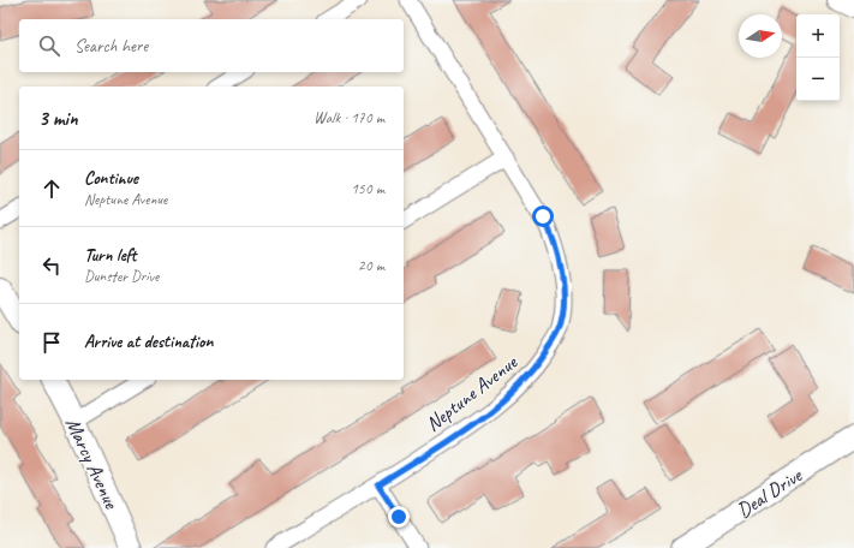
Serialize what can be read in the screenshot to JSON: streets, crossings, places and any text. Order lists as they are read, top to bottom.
{
  "streets": {
    "street": ["Neptune Avenue", "Marcy Avenue", "Deal Drive"]
  },
  "north": "right",
  "page": {
    "map_buttons": ["+", "−"],
    "search": "Search here",
    "heading": ["3 min", "Walk · 170 m"],
    "list": [
      ["Continue", "Neptune Avenue", "150 m"],
      ["Turn left", "Dunster Drive", "20 m"],
      "Arrive at destination"
    ]
  }
}
